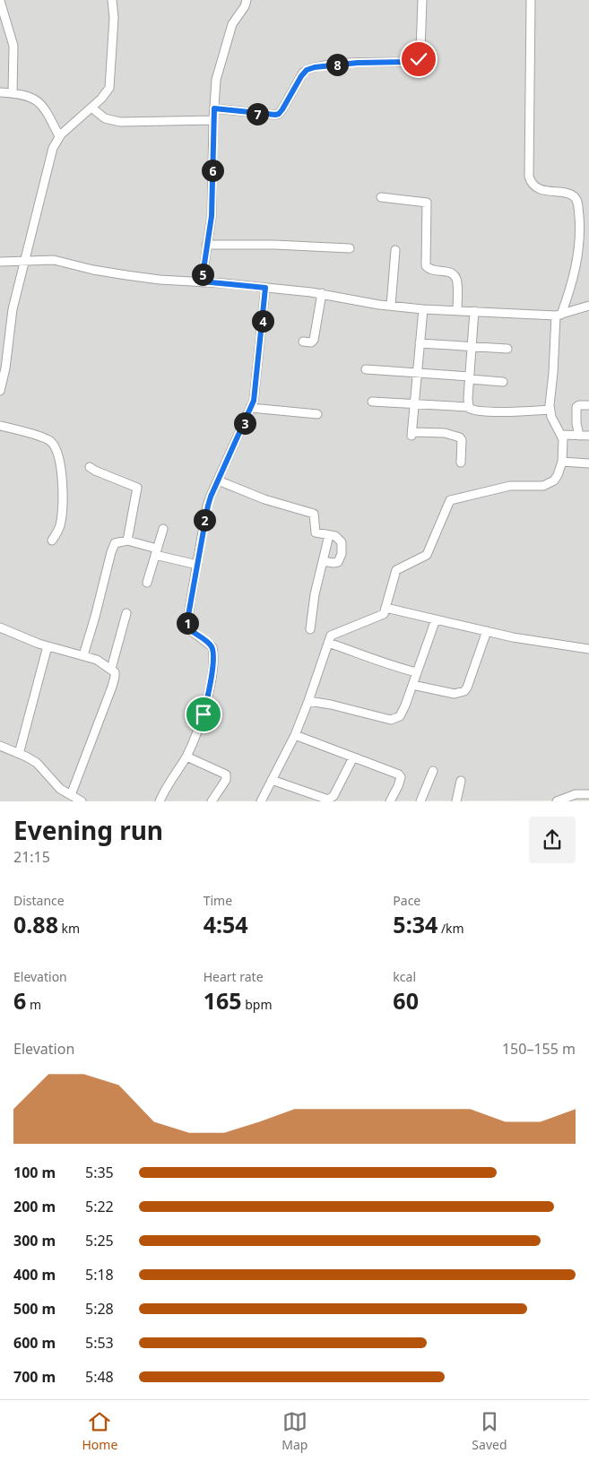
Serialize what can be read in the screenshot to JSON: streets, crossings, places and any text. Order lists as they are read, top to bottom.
{
  "page": {
    "pins": [
      "8",
      "7",
      "6",
      "5",
      "4",
      "3",
      "2",
      "1"
    ],
    "heading": ["Evening run", "21:15"],
    "stats": [
      ["Distance", "0.88 km"],
      ["Time", "4:54"],
      ["Pace", "5:34 /km"],
      ["Elevation", "6 m"],
      ["Heart rate", "165 bpm"],
      ["kcal", "60"]
    ],
    "chart": ["Elevation", "150–155 m"],
    "list": [
      {
        "name": "100 m",
        "note": "5:35"
      },
      {
        "name": "200 m",
        "note": "5:22"
      },
      {
        "name": "300 m",
        "note": "5:25"
      },
      {
        "name": "400 m",
        "note": "5:18"
      },
      {
        "name": "500 m",
        "note": "5:28"
      },
      {
        "name": "600 m",
        "note": "5:53"
      },
      {
        "name": "700 m",
        "note": "5:48"
      }
    ],
    "tabs": ["Home", "Map", "Saved"]
  }
}
